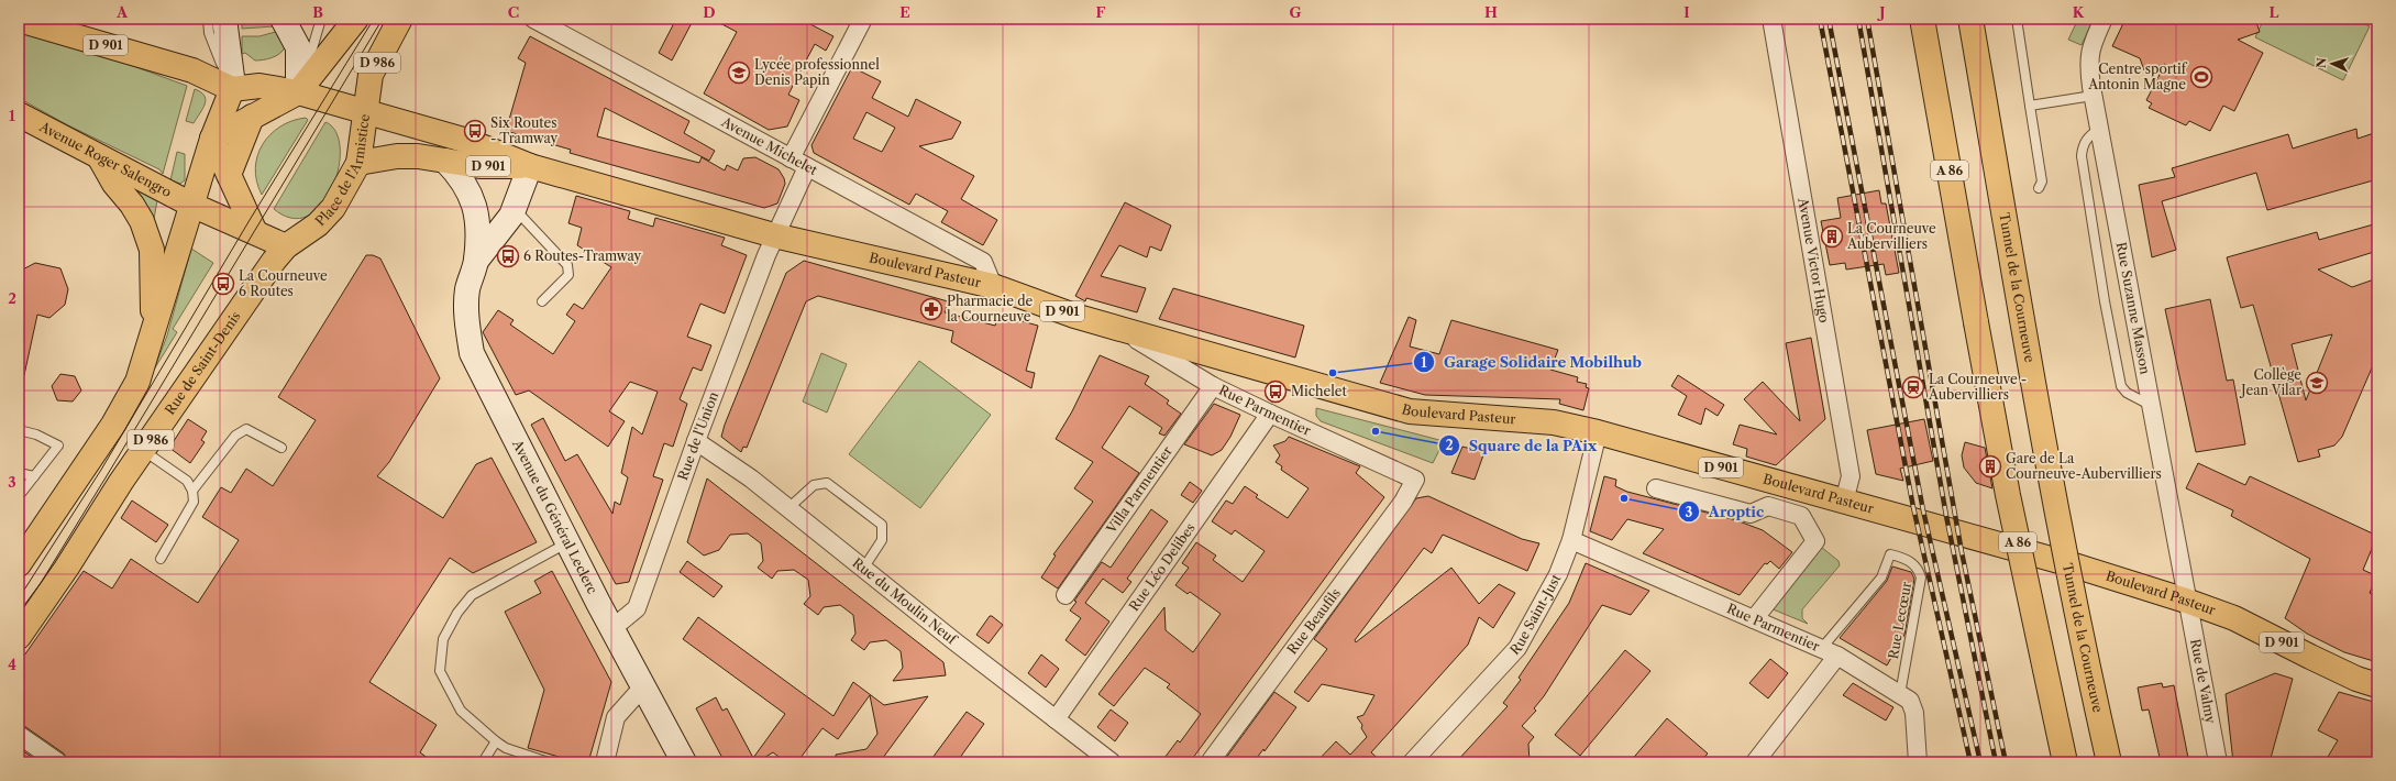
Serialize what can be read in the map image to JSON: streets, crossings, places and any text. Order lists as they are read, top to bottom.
{
  "streets": {
    "main road": [
      "D 901",
      "D 986",
      "Avenue Roger Salengro",
      "Place de l'Armistice",
      "A 86",
      "Boulevard Pasteur",
      "Tunnel de la Courneuve",
      "Rue de Saint-Denis",
      "Avenue du Général Leclerc"
    ],
    "street": [
      "Avenue Michelet",
      "Avenue Victor Hugo",
      "Rue Suzanne Masson",
      "Rue Parmentier",
      "Rue de l'Union",
      "Villa Parmentier",
      "Rue Léo Delibes",
      "Rue du Moulin Neuf",
      "Rue Saint-Just",
      "Rue Beaufils",
      "Rue de Valmy"
    ],
    "lane": ["Rue Lecœur"]
  },
  "crossings": [
    ["D 901", "Place de l'Armistice"],
    ["D 986", "Avenue Roger Salengro"],
    ["D 986", "Place de l'Armistice"],
    ["D 986", "Boulevard Pasteur"],
    ["D 986", "Rue de Saint-Denis"],
    ["Avenue Michelet", "Boulevard Pasteur"],
    ["Avenue Michelet", "Rue de l'Union"],
    ["Place de l'Armistice", "Boulevard Pasteur"],
    ["Place de l'Armistice", "Rue de Saint-Denis"],
    ["Avenue Victor Hugo", "Boulevard Pasteur"],
    ["Boulevard Pasteur", "Rue Suzanne Masson"],
    ["Boulevard Pasteur", "Rue de Saint-Denis"],
    ["Boulevard Pasteur", "Rue Parmentier"],
    ["Boulevard Pasteur", "Rue de l'Union"],
    ["Boulevard Pasteur", "Avenue du Général Leclerc"],
    ["Boulevard Pasteur", "Rue Saint-Just"],
    ["Boulevard Pasteur", "Rue de Valmy"],
    ["Rue Suzanne Masson", "Rue de Valmy"],
    ["Rue Parmentier", "Villa Parmentier"],
    ["Rue Parmentier", "Rue Léo Delibes"],
    ["Rue Parmentier", "Rue Saint-Just"],
    ["Rue Parmentier", "Rue Lecœur"],
    ["Rue Parmentier", "Rue Beaufils"],
    ["Rue de l'Union", "Avenue du Général Leclerc"],
    ["Rue de l'Union", "Rue du Moulin Neuf"],
    ["Rue Léo Delibes", "Rue du Moulin Neuf"]
  ],
  "places": {
    "school or university": ["Lycée professionnel Denis Papin", "Collège Jean Vilar"],
    "sports": ["Centre sportif Antonin Magne"],
    "bus stop": [
      "Six Routes - Tramway",
      "6 Routes-Tramway",
      "La Courneuve 6 Routes",
      "Michelet"
    ],
    "building": ["La Courneuve Aubervilliers", "Gare de La Courneuve-Aubervilliers"],
    "pharmacy": ["Pharmacie de la Courneuve"],
    "other": ["Garage Solidaire Mobilhub", "Square de la PAix", "Aroptic"],
    "station": ["La Courneuve - Aubervilliers"]
  },
  "north": "left",
  "grid": {
    "columns": [
      "A",
      "B",
      "C",
      "D",
      "E",
      "F",
      "G",
      "H",
      "I",
      "J",
      "K",
      "L"
    ],
    "rows": [
      "1",
      "2",
      "3",
      "4"
    ]
  }
}
